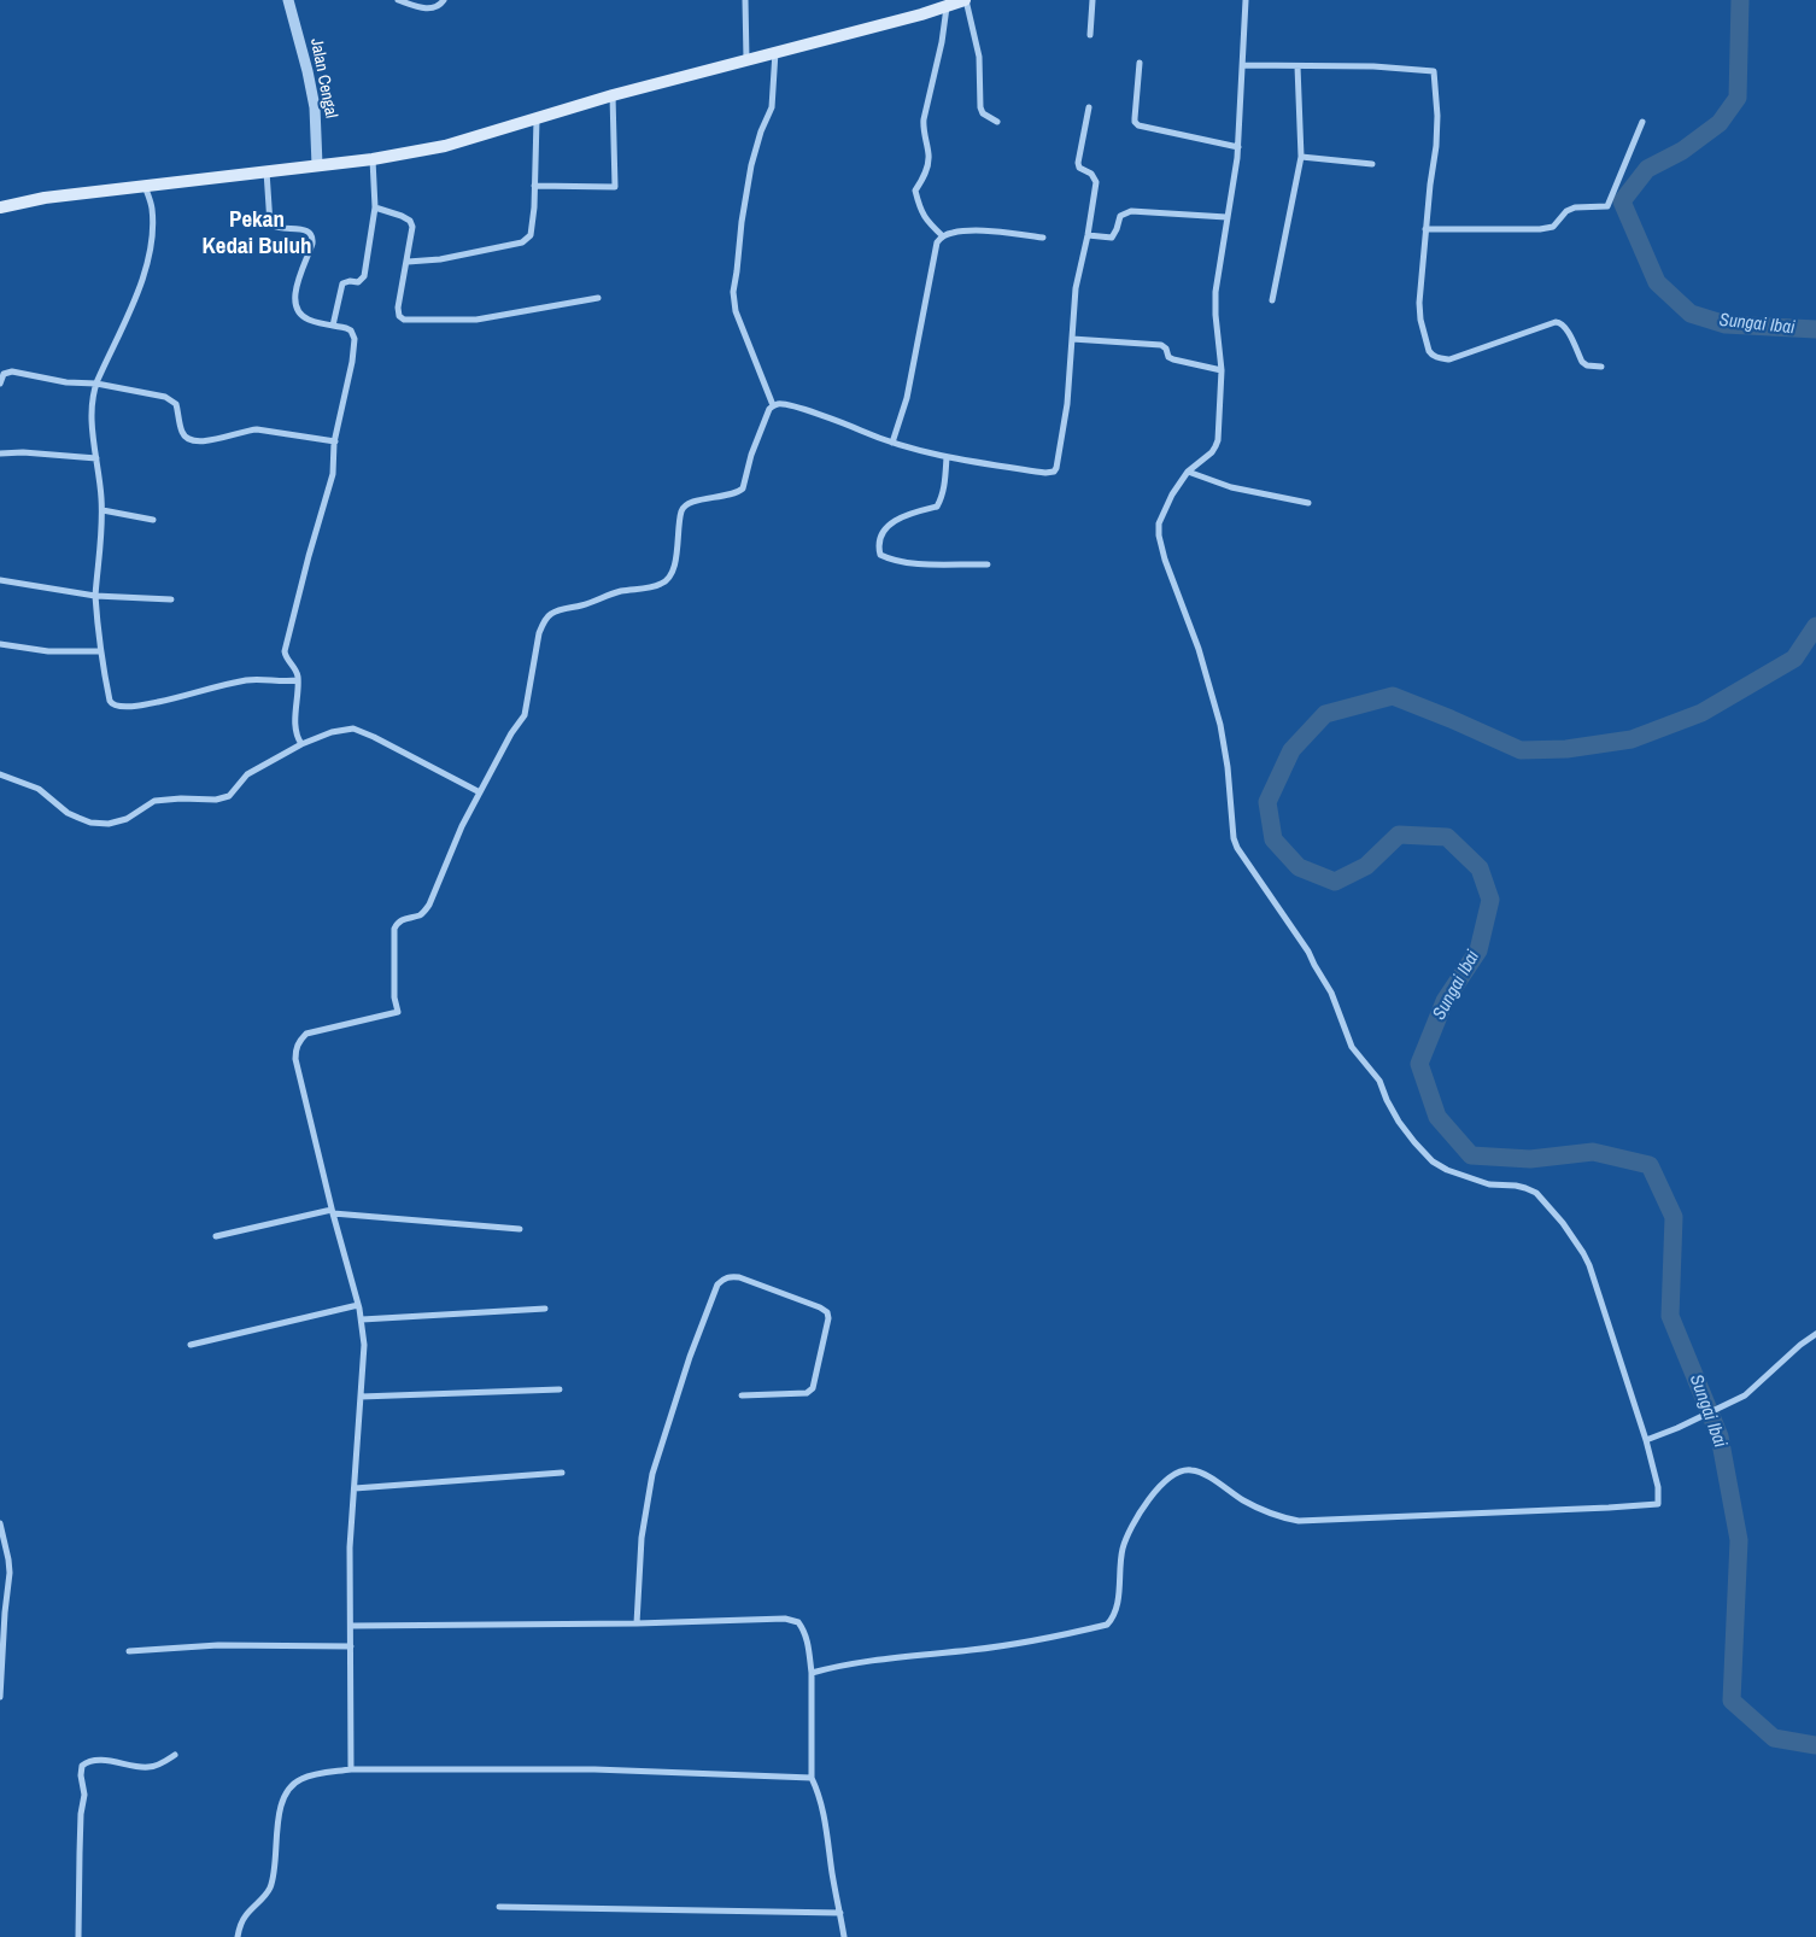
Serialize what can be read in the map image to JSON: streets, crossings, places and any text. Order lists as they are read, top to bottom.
{
  "streets": {
    "street": ["Jalan Cengal"]
  },
  "districts": ["Pekan Kedai Buluh"],
  "water": ["Sungai Ibai"]
}
